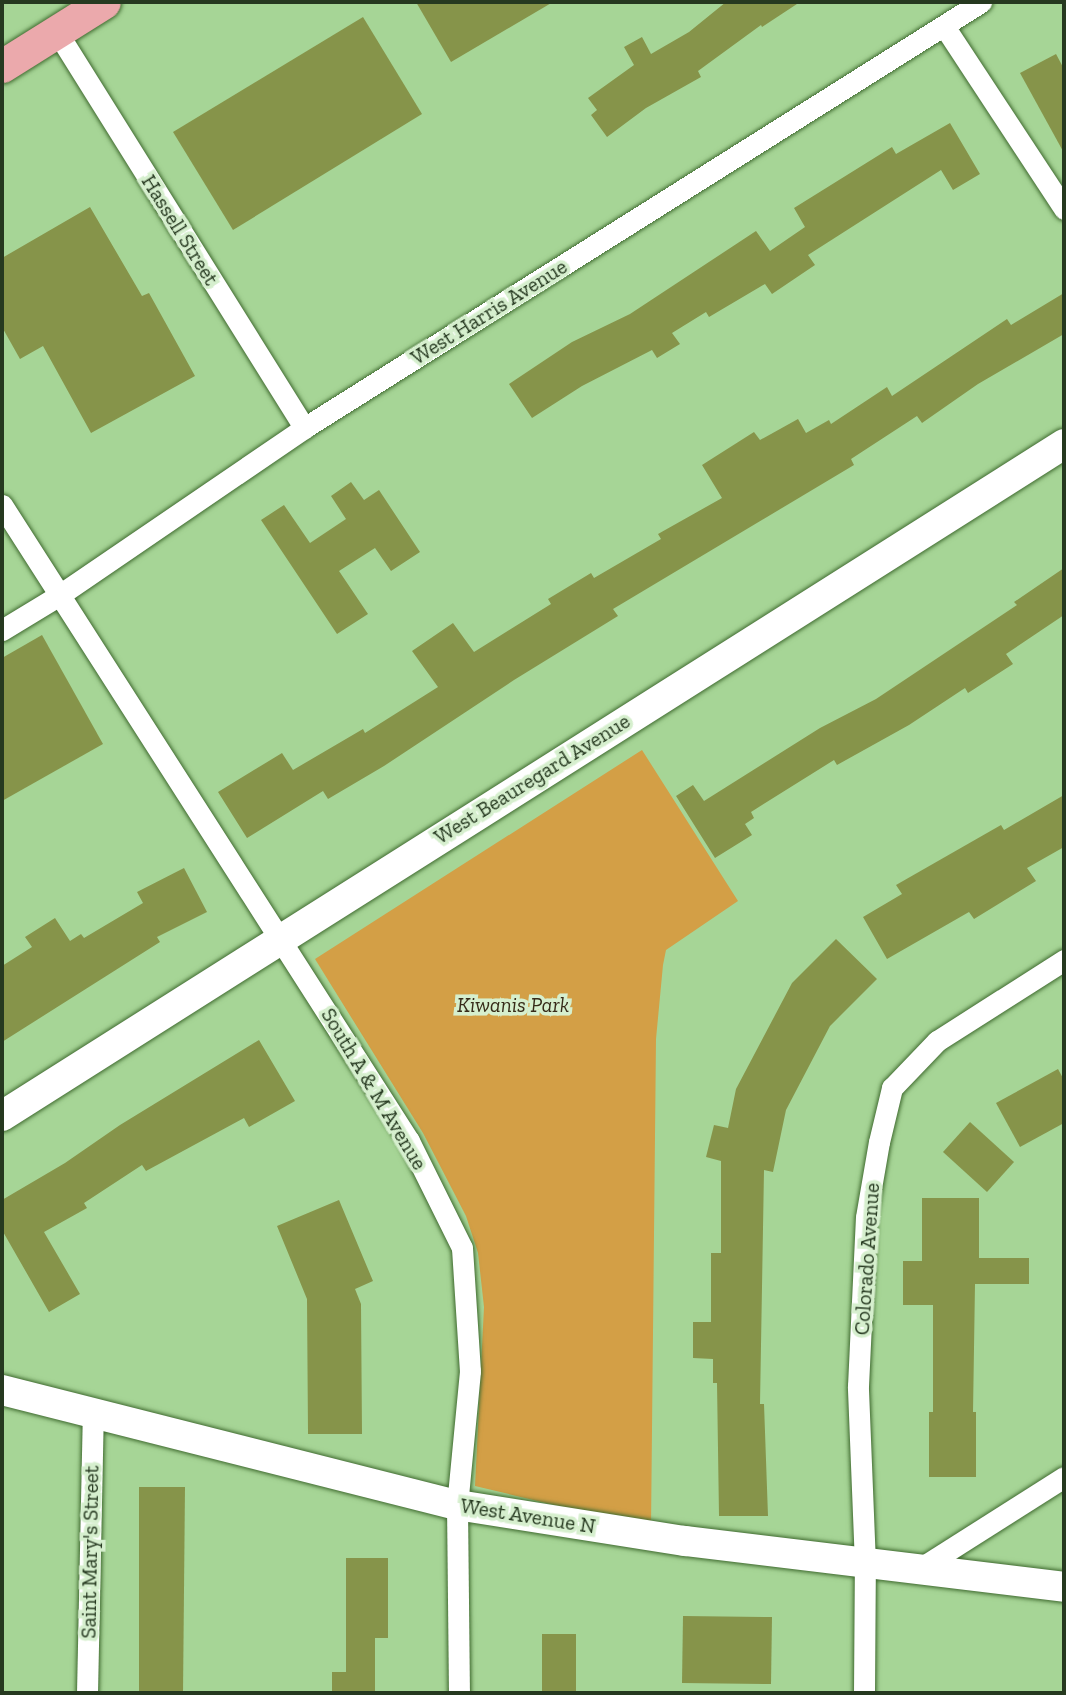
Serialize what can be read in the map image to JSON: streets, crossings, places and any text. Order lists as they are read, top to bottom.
{
  "streets": {
    "street": [
      "Hassell Street",
      "West Harris Avenue",
      "West Beauregard Avenue",
      "South A & M Avenue",
      "Colorado Avenue",
      "West Avenue N",
      "Saint Mary's Street"
    ]
  },
  "crossings": [
    ["Hassell Street", "West Harris Avenue"],
    ["West Harris Avenue", "South A & M Avenue"],
    ["West Beauregard Avenue", "South A & M Avenue"],
    ["South A & M Avenue", "West Avenue N"],
    ["Colorado Avenue", "West Avenue N"],
    ["West Avenue N", "Saint Mary's Street"]
  ],
  "parks": ["Kiwanis Park"]
}
